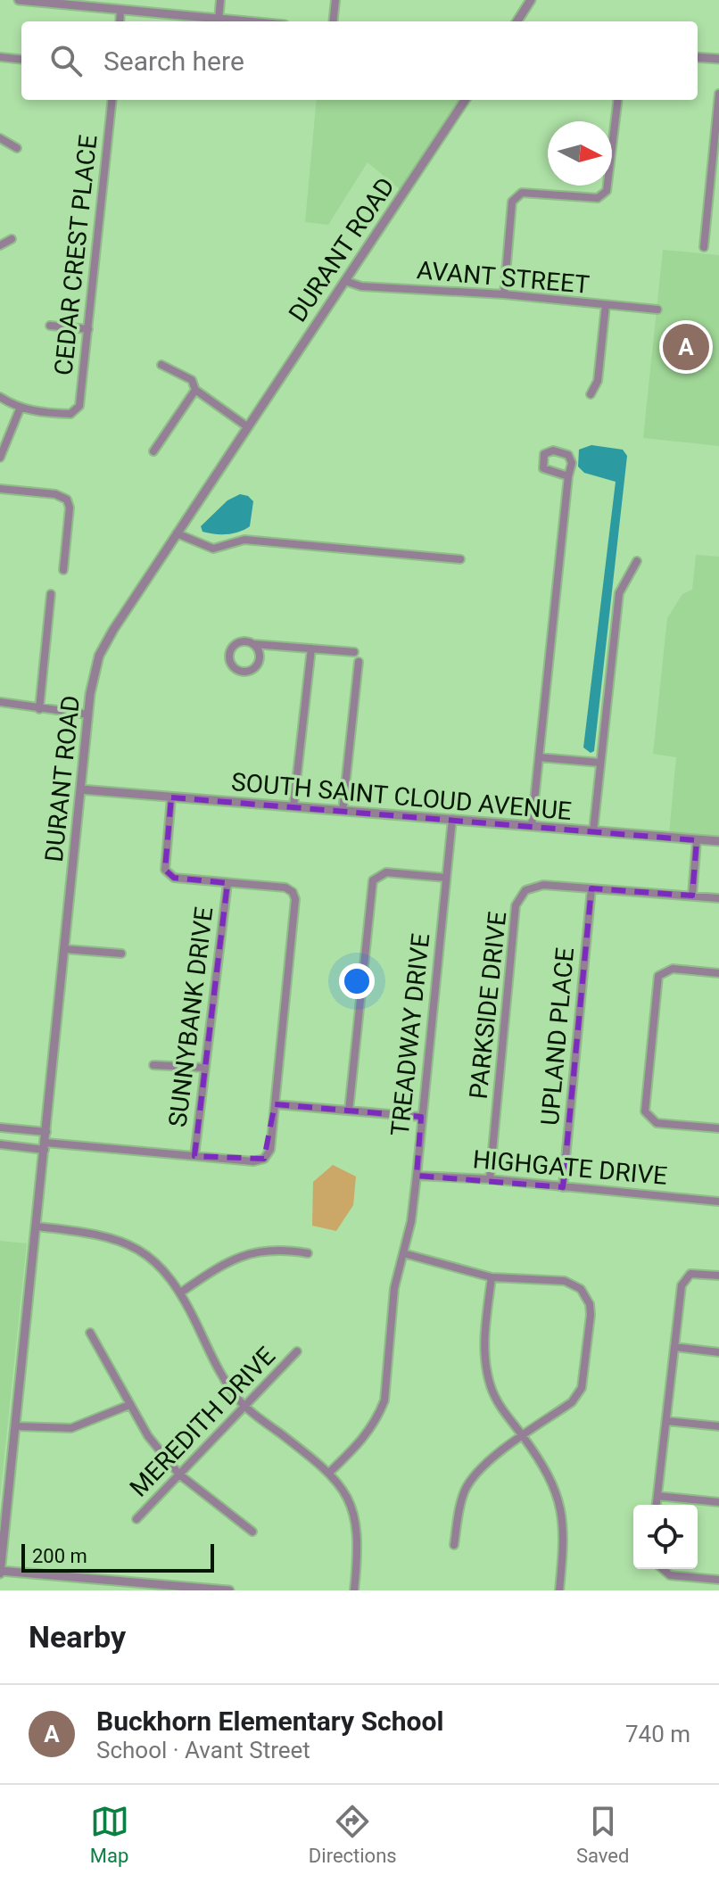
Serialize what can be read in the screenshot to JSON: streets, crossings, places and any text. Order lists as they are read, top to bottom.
{
  "streets": {
    "street": [
      "DURANT ROAD",
      "CEDAR CREST PLACE",
      "AVANT STREET",
      "SOUTH SAINT CLOUD AVENUE",
      "PARKSIDE DRIVE",
      "SUNNYBANK DRIVE",
      "TREADWAY DRIVE",
      "UPLAND PLACE",
      "HIGHGATE DRIVE",
      "MEREDITH DRIVE"
    ]
  },
  "crossings": [
    ["DURANT ROAD", "AVANT STREET"],
    ["DURANT ROAD", "SOUTH SAINT CLOUD AVENUE"],
    ["SOUTH SAINT CLOUD AVENUE", "TREADWAY DRIVE"],
    ["PARKSIDE DRIVE", "UPLAND PLACE"],
    ["PARKSIDE DRIVE", "HIGHGATE DRIVE"],
    ["TREADWAY DRIVE", "HIGHGATE DRIVE"],
    ["UPLAND PLACE", "HIGHGATE DRIVE"]
  ],
  "scale_bar": "200 m",
  "north": "right",
  "page": {
    "search": "Search here",
    "pins": "A",
    "scale": "200 m",
    "heading": "Nearby",
    "list": [
      {
        "mark": "A",
        "name": "Buckhorn Elementary School",
        "note": "School · Avant Street",
        "value": "740 m"
      }
    ],
    "nav": ["Map", "Directions", "Saved"]
  }
}
